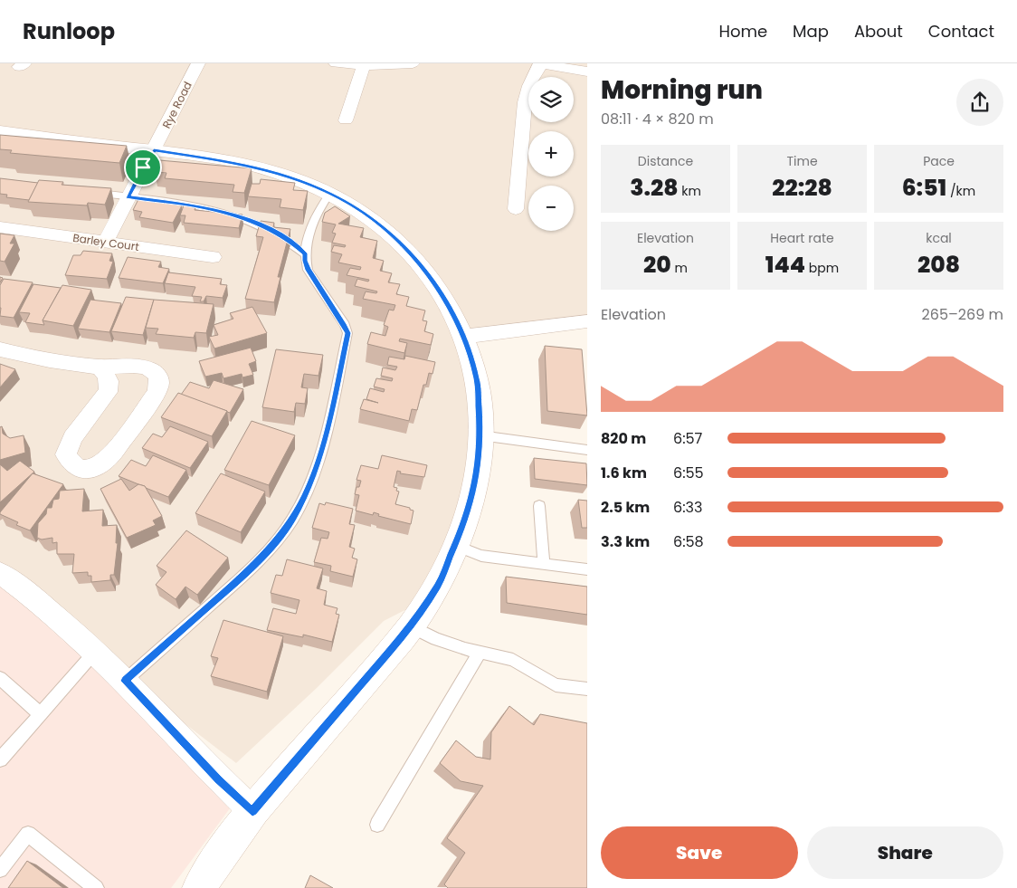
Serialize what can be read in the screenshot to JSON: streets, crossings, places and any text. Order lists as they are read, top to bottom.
{
  "streets": {
    "street": ["Rye Road", "Barley Court"]
  },
  "crossings": [
    ["Rye Road", "Barley Court"]
  ],
  "page": {
    "header": "Runloop",
    "nav": [
      "Home",
      "Map",
      "About",
      "Contact"
    ],
    "heading": ["Morning run", "08:11 · 4 × 820 m"],
    "map_buttons": ["+", "−"],
    "stats": [
      ["Distance", "3.28 km"],
      ["Time", "22:28"],
      ["Pace", "6:51 /km"],
      ["Elevation", "20 m"],
      ["Heart rate", "144 bpm"],
      ["kcal", "208"]
    ],
    "chart": ["Elevation", "265–269 m"],
    "list": [
      {
        "name": "820 m",
        "note": "6:57"
      },
      {
        "name": "1.6 km",
        "note": "6:55"
      },
      {
        "name": "2.5 km",
        "note": "6:33"
      },
      {
        "name": "3.3 km",
        "note": "6:58"
      }
    ],
    "buttons": ["Save", "Share"]
  }
}
